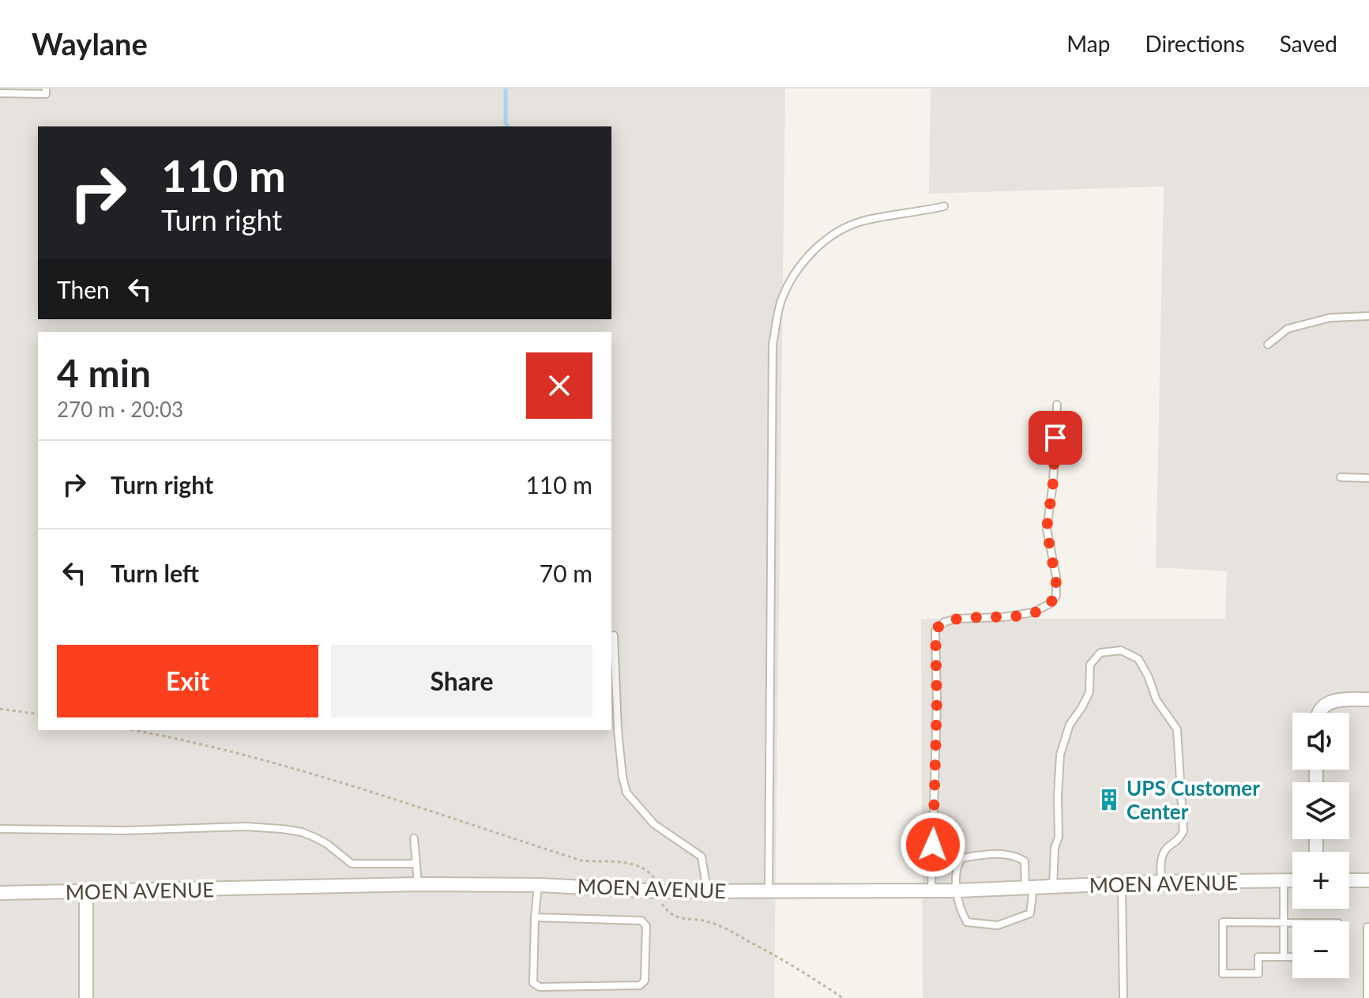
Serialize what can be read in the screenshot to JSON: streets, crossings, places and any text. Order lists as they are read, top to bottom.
{
  "streets": {
    "street": ["MOEN AVENUE"]
  },
  "places": {
    "building": ["UPS Customer Center"]
  },
  "page": {
    "header": "Waylane",
    "nav": ["Map", "Directions", "Saved"],
    "turn": ["110 m", "Turn right"],
    "then": "Then",
    "heading": ["4 min", "270 m · 20:03"],
    "list": [
      {
        "name": "Turn right",
        "value": "110 m"
      },
      {
        "name": "Turn left",
        "value": "70 m"
      }
    ],
    "buttons": ["Exit", "Share"],
    "map_buttons": ["+", "−"]
  }
}
